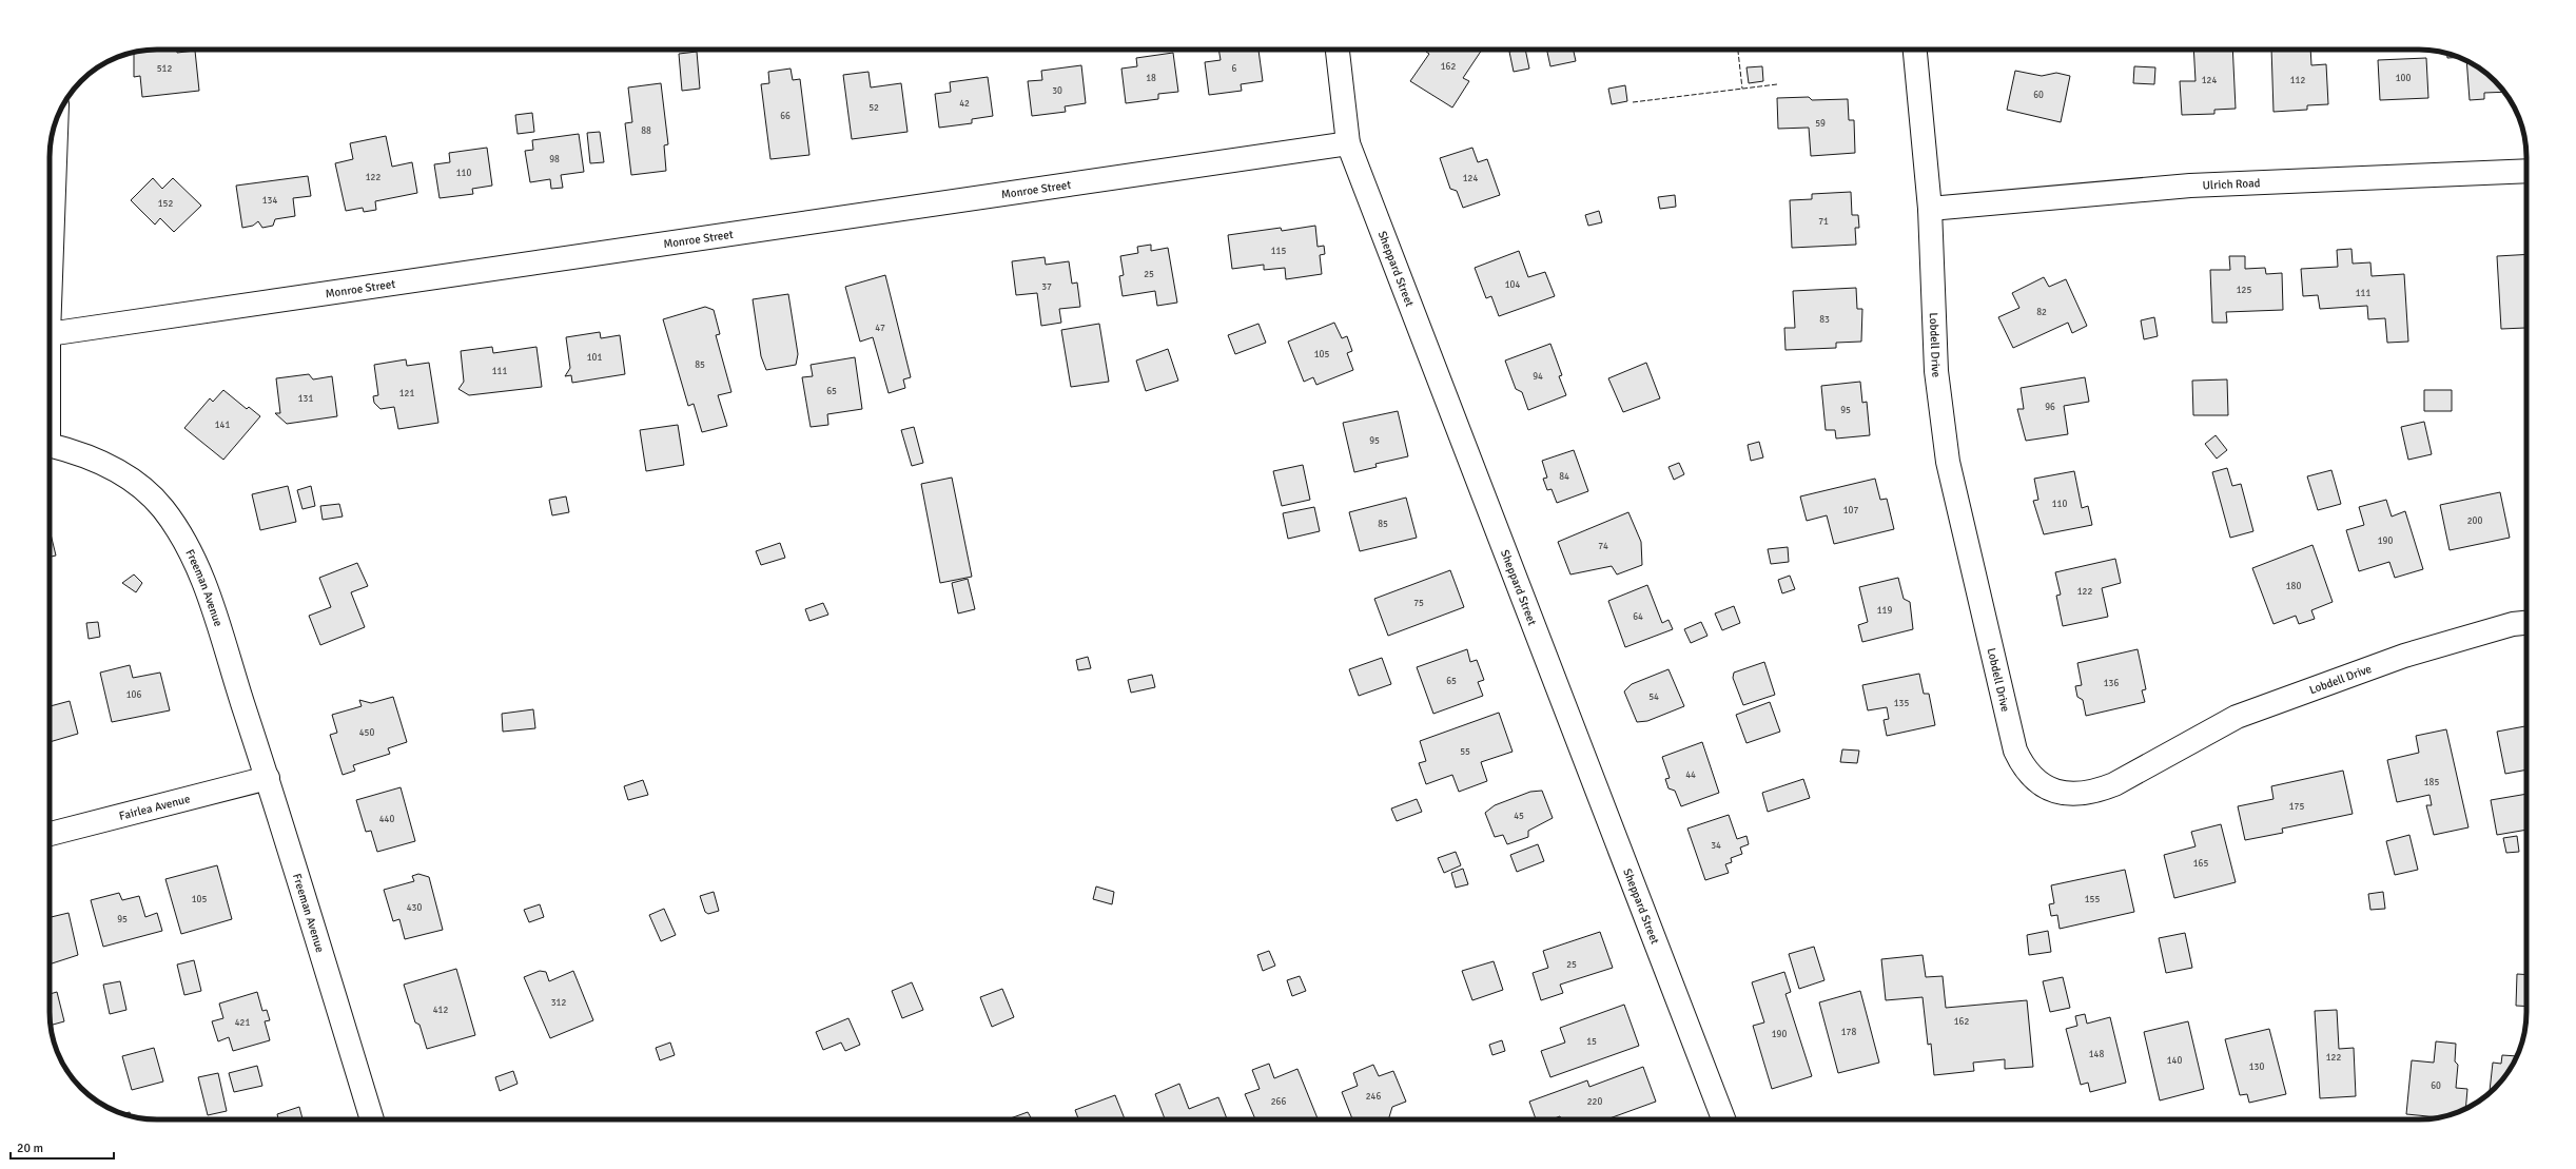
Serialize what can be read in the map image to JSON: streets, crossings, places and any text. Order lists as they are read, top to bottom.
{
  "streets": {
    "street": [
      "Ulrich Road",
      "Monroe Street",
      "Sheppard Street",
      "Lobdell Drive",
      "Freeman Avenue",
      "Fairlea Avenue"
    ]
  },
  "crossings": [
    ["Ulrich Road", "Lobdell Drive"],
    ["Monroe Street", "Sheppard Street"],
    ["Freeman Avenue", "Fairlea Avenue"]
  ],
  "house_numbers": [
    "162",
    "512",
    "6",
    "18",
    "100",
    "124",
    "112",
    "30",
    "60",
    "42",
    "52",
    "66",
    "59",
    "88",
    "98",
    "110",
    "122",
    "124",
    "134",
    "152",
    "71",
    "115",
    "25",
    "104",
    "37",
    "125",
    "111",
    "82",
    "83",
    "47",
    "105",
    "101",
    "85",
    "111",
    "94",
    "65",
    "121",
    "131",
    "96",
    "95",
    "141",
    "95",
    "84",
    "110",
    "107",
    "200",
    "85",
    "190",
    "74",
    "180",
    "122",
    "75",
    "119",
    "64",
    "65",
    "136",
    "106",
    "54",
    "135",
    "450",
    "55",
    "44",
    "185",
    "175",
    "45",
    "440",
    "34",
    "165",
    "105",
    "155",
    "430",
    "95",
    "25",
    "312",
    "412",
    "162",
    "421",
    "178",
    "190",
    "15",
    "148",
    "122",
    "140",
    "130",
    "60",
    "246",
    "266",
    "220"
  ],
  "scale_bar": "20 m"
}
